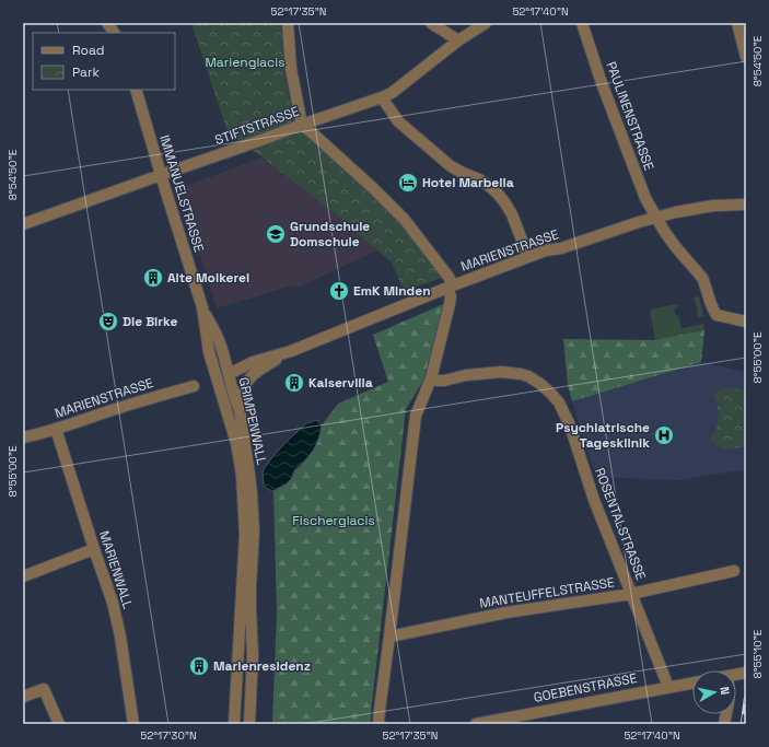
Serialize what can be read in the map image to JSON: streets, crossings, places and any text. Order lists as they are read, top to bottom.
{
  "streets": {
    "street": [
      "PAULINENSTRASSE",
      "STIFTSTRASSE",
      "IMMANUELSTRASSE",
      "MARIENSTRASSE",
      "GRIMPENWALL",
      "ROSENTALSTRASSE",
      "MARIENWALL",
      "MANTEUFFELSTRASSE",
      "GOEBENSTRASSE"
    ]
  },
  "crossings": [
    ["PAULINENSTRASSE", "MARIENSTRASSE"],
    ["STIFTSTRASSE", "IMMANUELSTRASSE"],
    ["IMMANUELSTRASSE", "MARIENSTRASSE"],
    ["IMMANUELSTRASSE", "GRIMPENWALL"],
    ["MARIENSTRASSE", "GRIMPENWALL"],
    ["MARIENSTRASSE", "MARIENWALL"],
    ["ROSENTALSTRASSE", "MANTEUFFELSTRASSE"],
    ["ROSENTALSTRASSE", "GOEBENSTRASSE"]
  ],
  "parks": ["Marienglacis", "Fischerglacis"],
  "places": {
    "hotel": ["Hotel Marbella"],
    "school or university": ["Grundschule Domschule"],
    "building": ["Alte Molkerei", "Kaiservilla", "Marienresidenz"],
    "church": ["EmK Minden"],
    "theatre": ["Die Birke"],
    "hospital": ["Psychiatrische Tagesklinik"]
  },
  "legend": ["Road", "Park"],
  "north": "right",
  "coordinates": [
    "52°17'35\"N",
    "52°17'40\"N",
    "8°54'50\"E",
    "8°55'00\"E",
    "8°55'10\"E",
    "52°17'30\"N"
  ]
}
